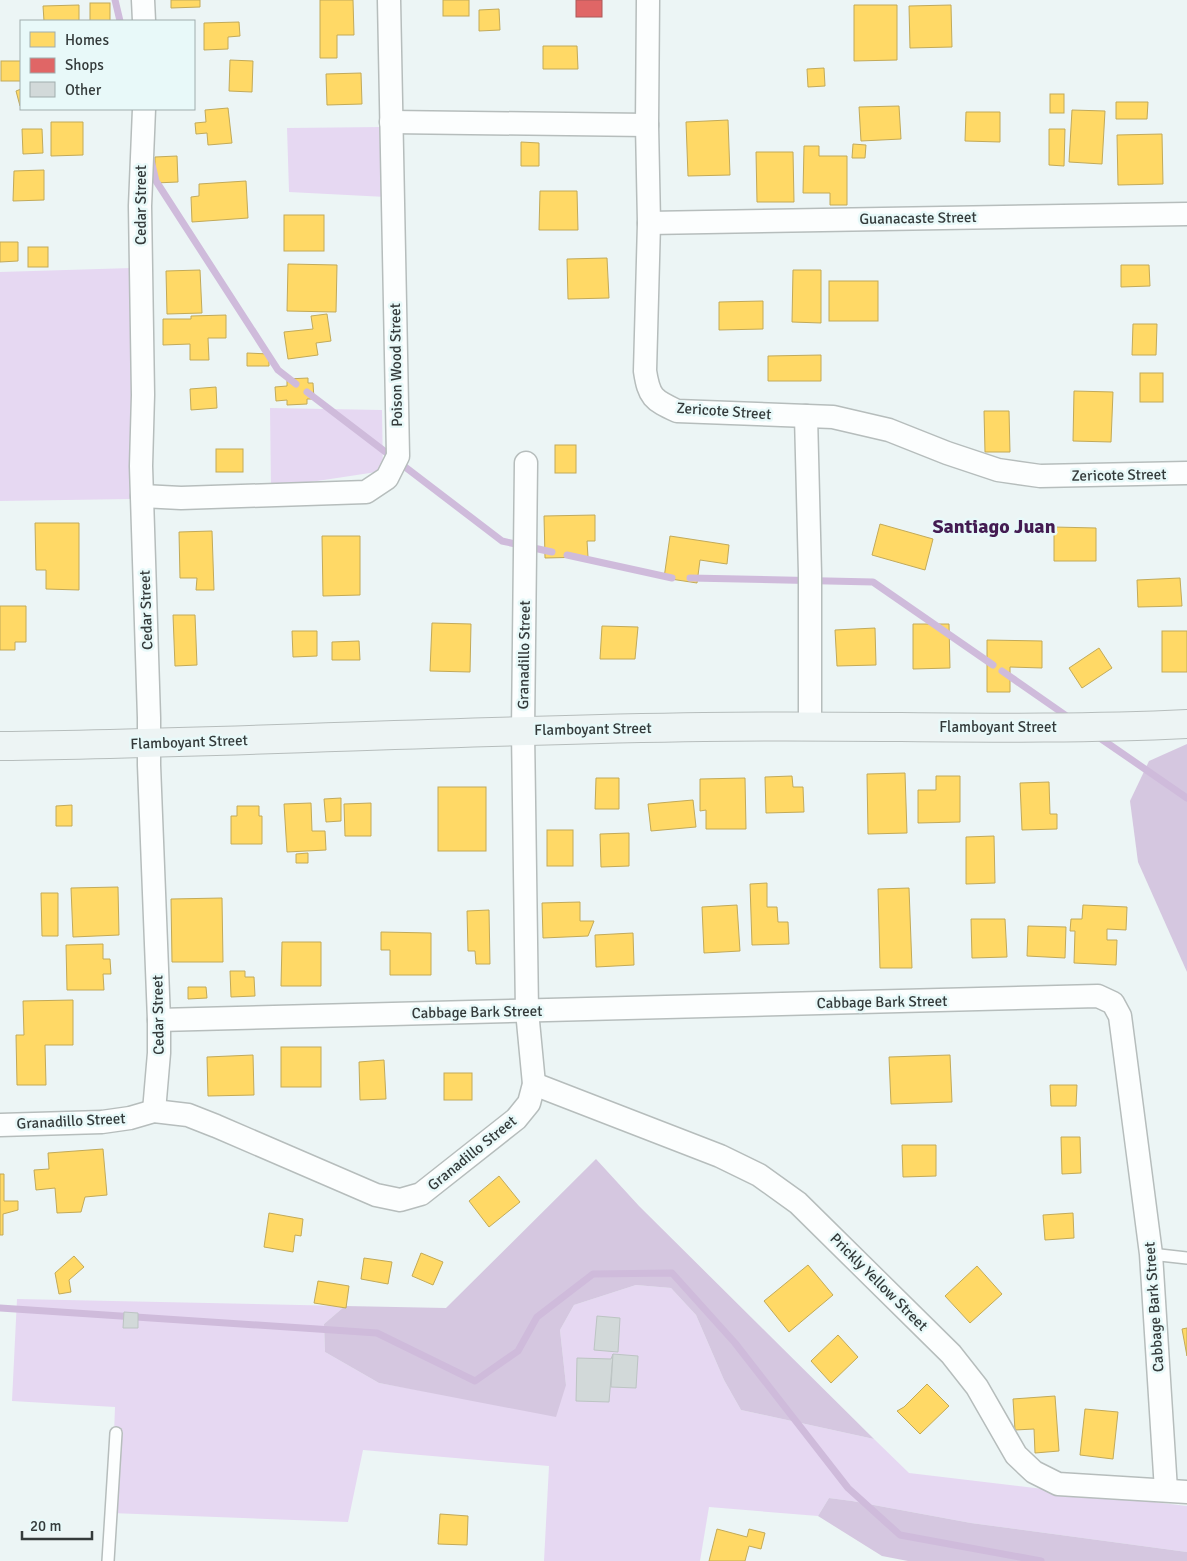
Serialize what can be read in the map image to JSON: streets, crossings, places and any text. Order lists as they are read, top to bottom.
{
  "streets": {
    "street": [
      "Cedar Street",
      "Guanacaste Street",
      "Poison Wood Street",
      "Zericote Street",
      "Granadillo Street",
      "Flamboyant Street",
      "Cabbage Bark Street",
      "Prickly Yellow Street"
    ]
  },
  "crossings": [
    ["Cedar Street", "Poison Wood Street"],
    ["Cedar Street", "Granadillo Street"],
    ["Cedar Street", "Flamboyant Street"],
    ["Cedar Street", "Cabbage Bark Street"],
    ["Guanacaste Street", "Zericote Street"],
    ["Granadillo Street", "Flamboyant Street"],
    ["Granadillo Street", "Cabbage Bark Street"],
    ["Granadillo Street", "Prickly Yellow Street"],
    ["Cabbage Bark Street", "Prickly Yellow Street"]
  ],
  "districts": ["Santiago Juan"],
  "legend": ["Homes", "Shops", "Other"],
  "scale_bar": "20 m"
}
